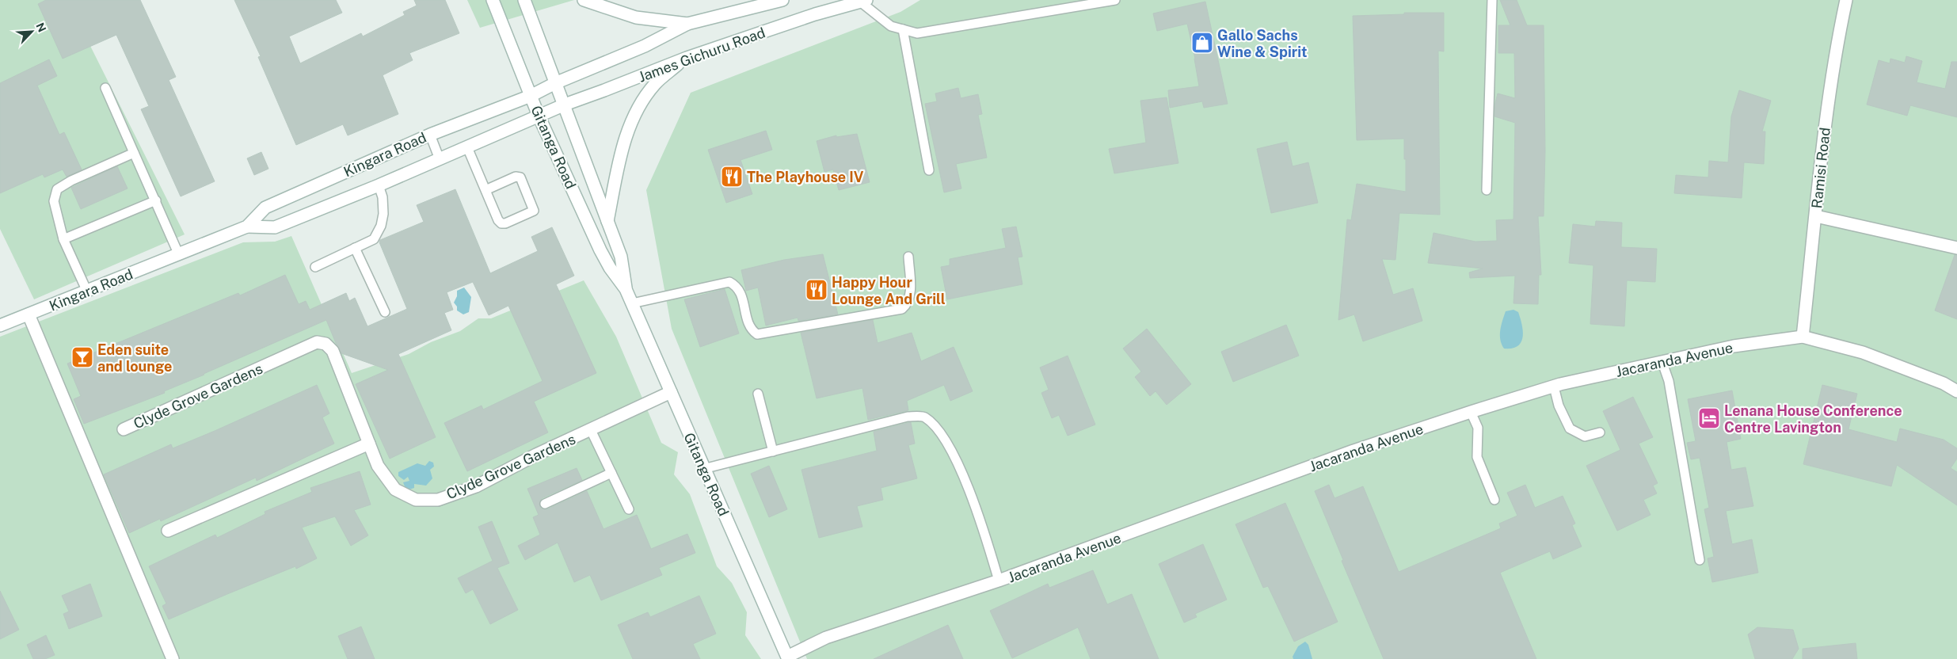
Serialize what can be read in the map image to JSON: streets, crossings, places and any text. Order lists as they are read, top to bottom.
{
  "streets": {
    "street": [
      "James Gichuru Road",
      "Gitanga Road",
      "Kingara Road",
      "Ramisi Road",
      "Jacaranda Avenue",
      "Clyde Grove Gardens"
    ]
  },
  "crossings": [
    ["James Gichuru Road", "Gitanga Road"],
    ["James Gichuru Road", "Kingara Road"],
    ["Gitanga Road", "Kingara Road"],
    ["Gitanga Road", "Jacaranda Avenue"],
    ["Gitanga Road", "Clyde Grove Gardens"],
    ["Ramisi Road", "Jacaranda Avenue"]
  ],
  "places": {
    "shop": ["Gallo Sachs Wine & Spirit"],
    "restaurant": ["The Playhouse IV", "Happy Hour Lounge And Grill"],
    "bar": ["Eden suite and lounge"],
    "hotel": ["Lenana House Conference Centre Lavington"]
  },
  "north": "top right"
}
